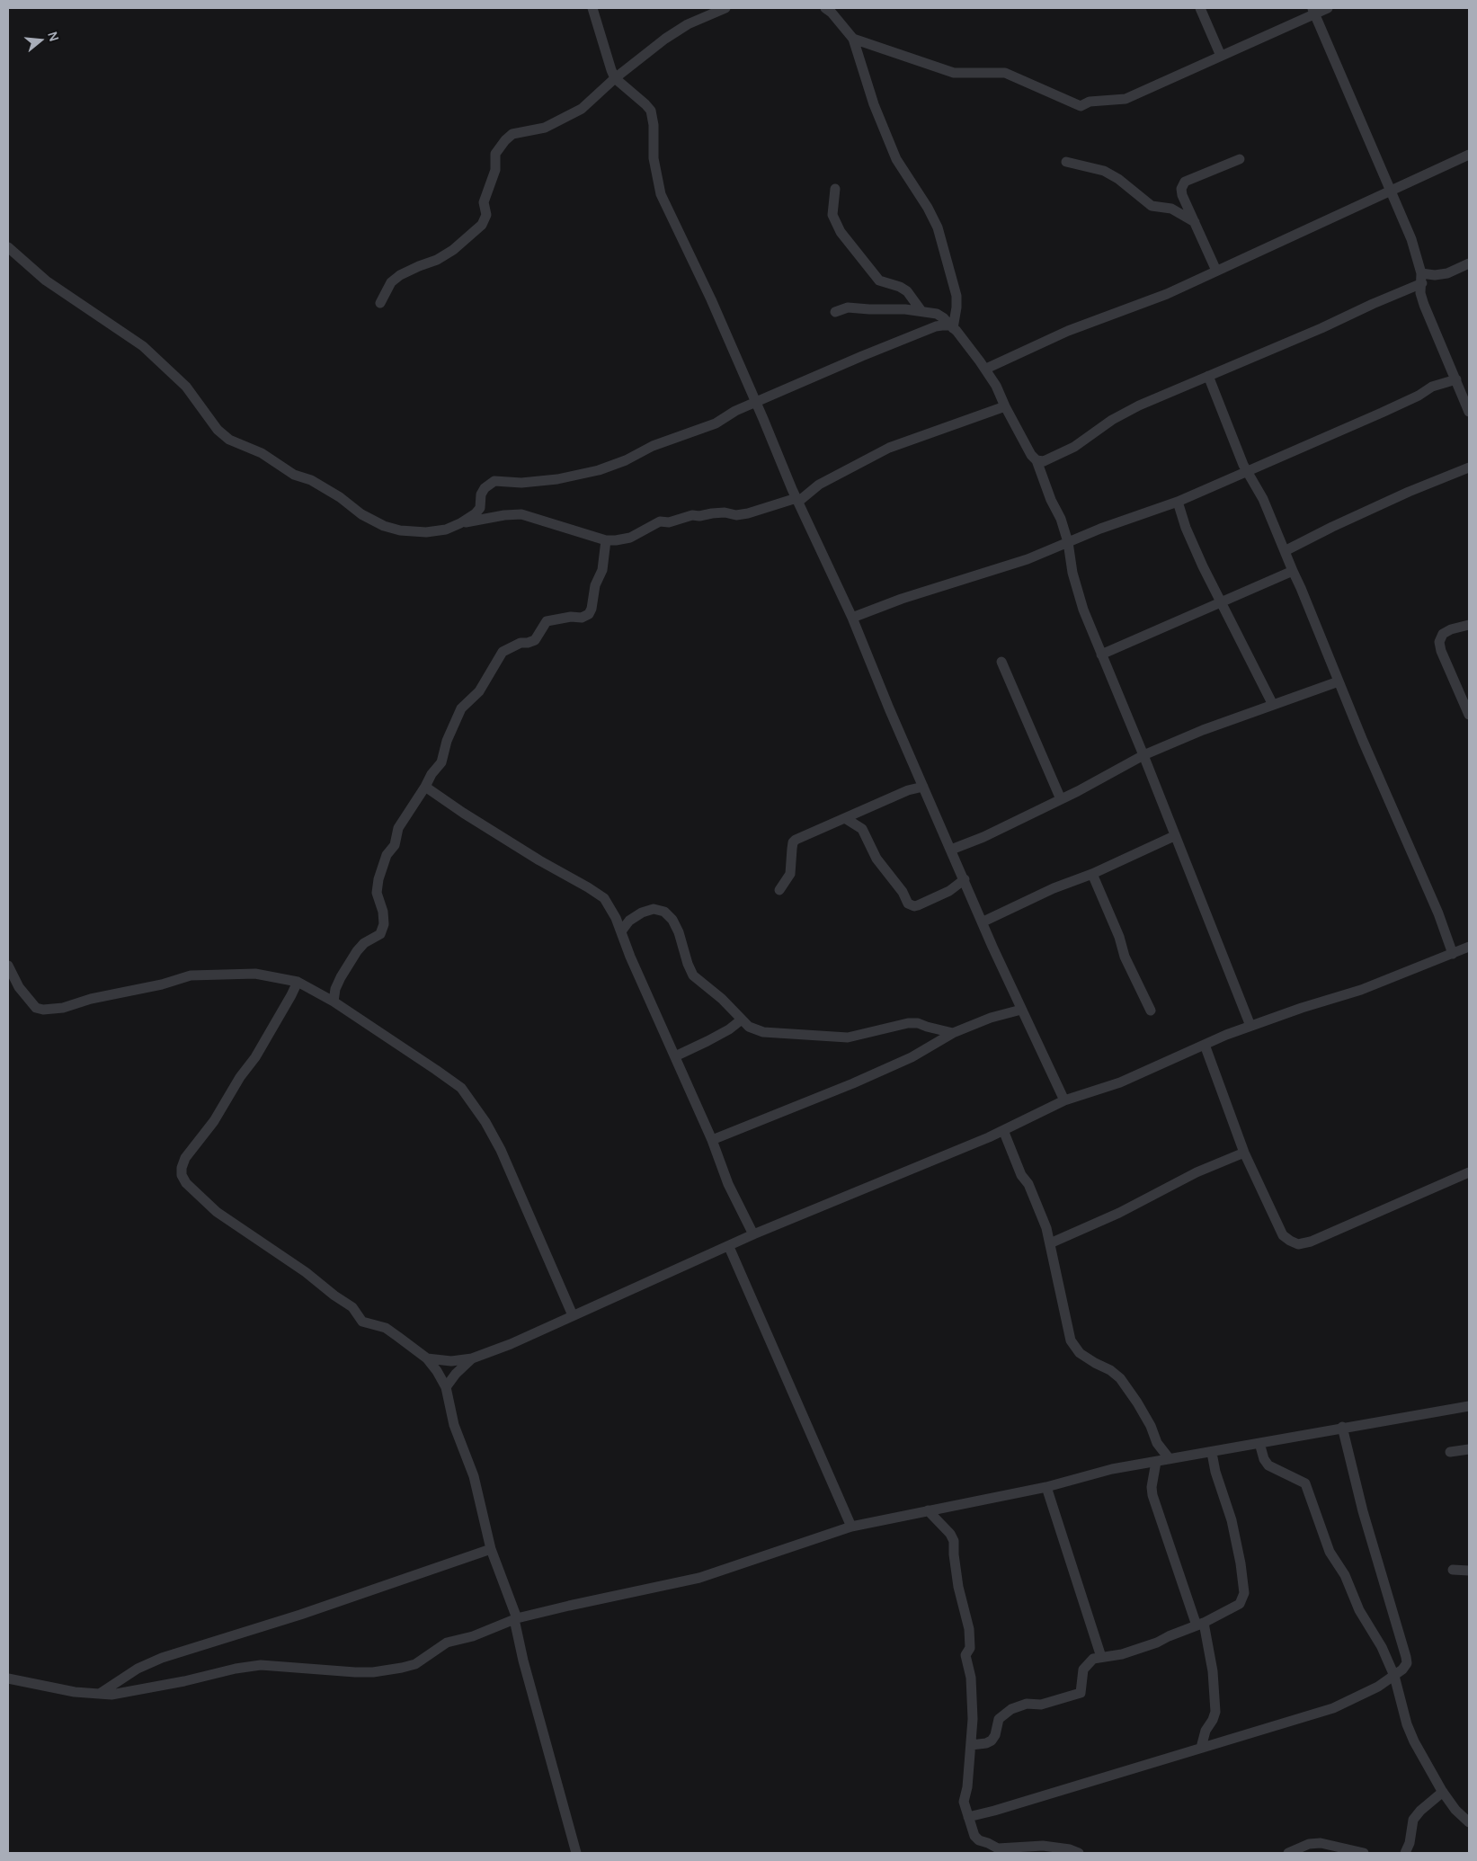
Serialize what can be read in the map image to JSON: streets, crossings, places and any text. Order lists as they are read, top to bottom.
{
  "north": "right"
}
